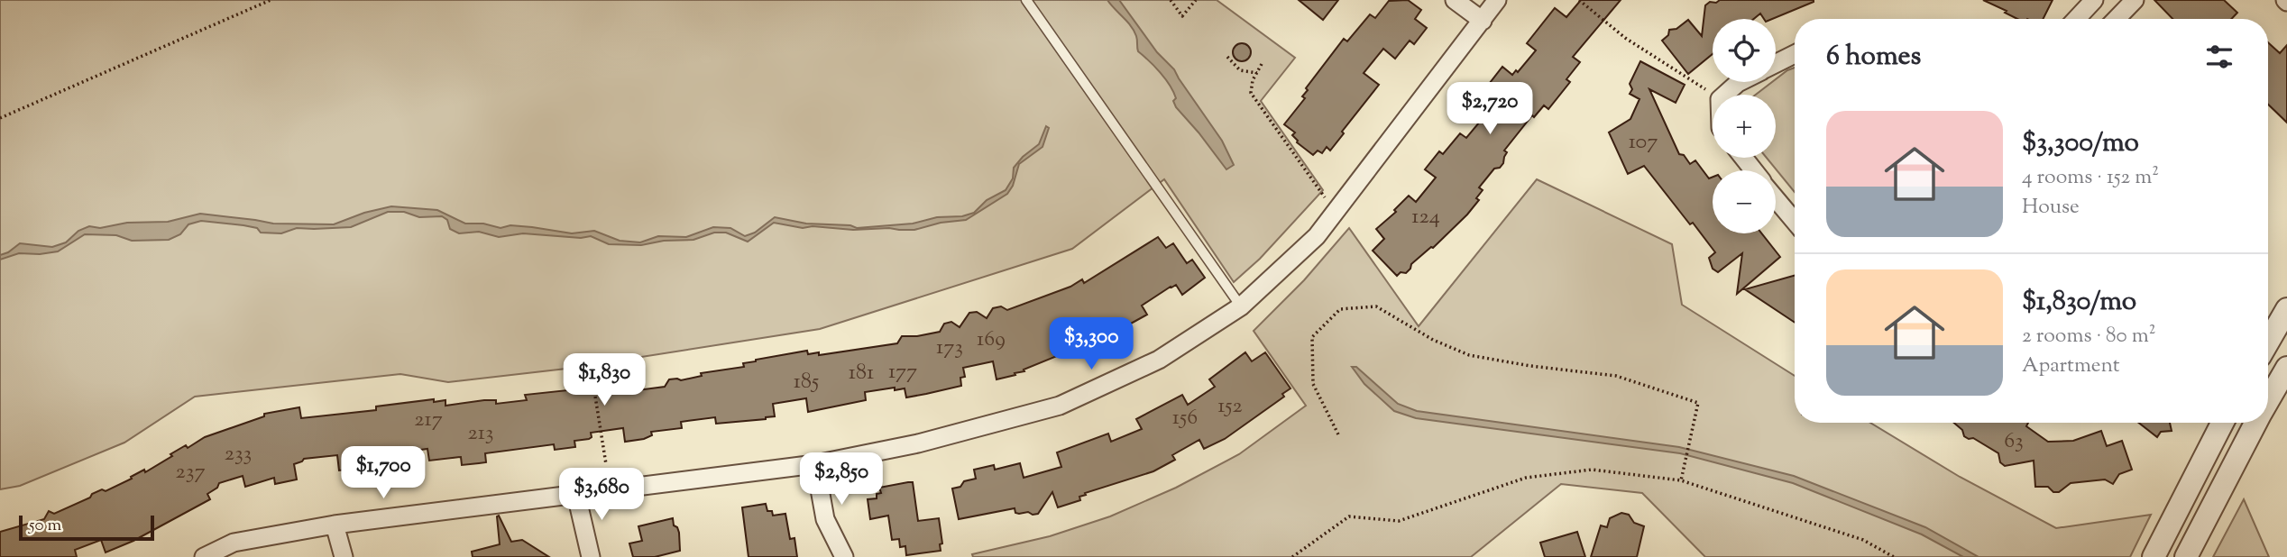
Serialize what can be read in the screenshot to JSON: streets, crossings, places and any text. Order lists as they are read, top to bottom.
{
  "house_numbers": [
    "107",
    "124",
    "169",
    "173",
    "177",
    "181",
    "185",
    "152",
    "156",
    "217",
    "213",
    "63",
    "233",
    "237"
  ],
  "scale_bar": "50 m",
  "page": {
    "map_buttons": ["+", "−"],
    "heading": "6 homes",
    "price": [
      "$2,720",
      "$3,300",
      "$1,830",
      "$1,700",
      "$2,850",
      "$3,680"
    ],
    "list": [
      {
        "name": "$3,300/mo",
        "note": "4 rooms · 152 m² · House"
      },
      {
        "name": "$1,830/mo",
        "note": "2 rooms · 80 m² · Apartment"
      }
    ],
    "scale": "50 m"
  }
}
